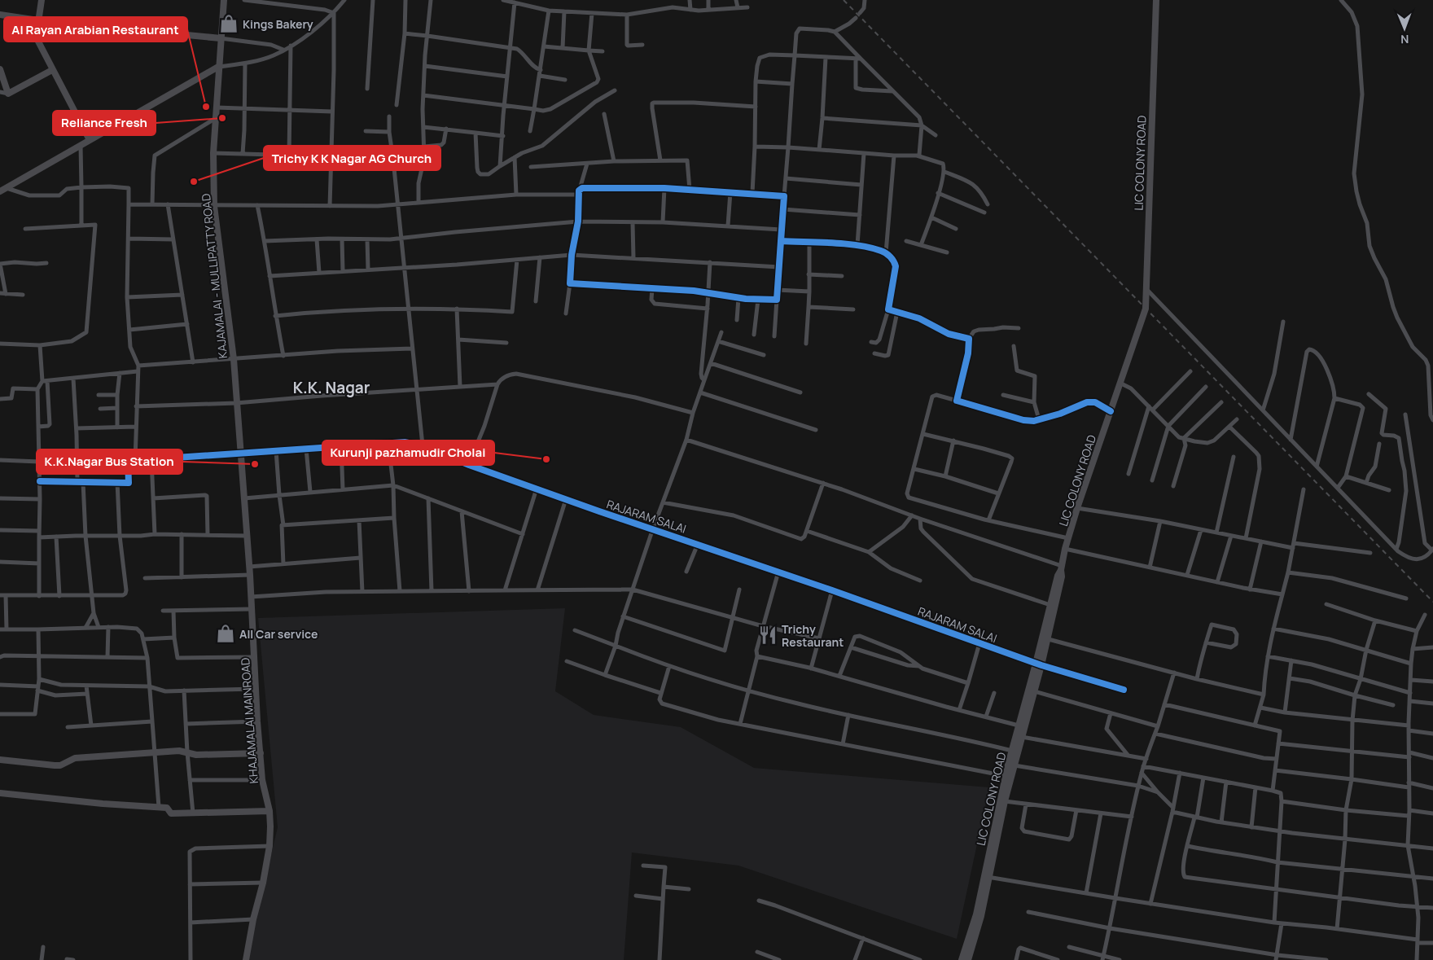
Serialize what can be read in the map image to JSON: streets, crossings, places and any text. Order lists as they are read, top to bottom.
{
  "streets": {
    "main road": [
      "LIC COLONY ROAD",
      "KAJAMALAI - MULLIPATTY ROAD",
      "RAJARAM SALAI",
      "KHAJAMALAI MAINROAD"
    ]
  },
  "crossings": [
    ["LIC COLONY ROAD", "RAJARAM SALAI"],
    ["KAJAMALAI - MULLIPATTY ROAD", "RAJARAM SALAI"],
    ["KAJAMALAI - MULLIPATTY ROAD", "KHAJAMALAI MAINROAD"],
    ["RAJARAM SALAI", "KHAJAMALAI MAINROAD"]
  ],
  "districts": ["K.K. Nagar"],
  "places": {
    "shop": ["Kings Bakery", "All Car service"],
    "other": [
      "Al Rayan Arabian Restaurant",
      "Reliance Fresh",
      "Trichy K K Nagar AG Church",
      "Kurunji pazhamudir Cholai",
      "K.K.Nagar Bus Station"
    ],
    "restaurant": ["Trichy Restaurant"]
  },
  "north": "bottom"
}
